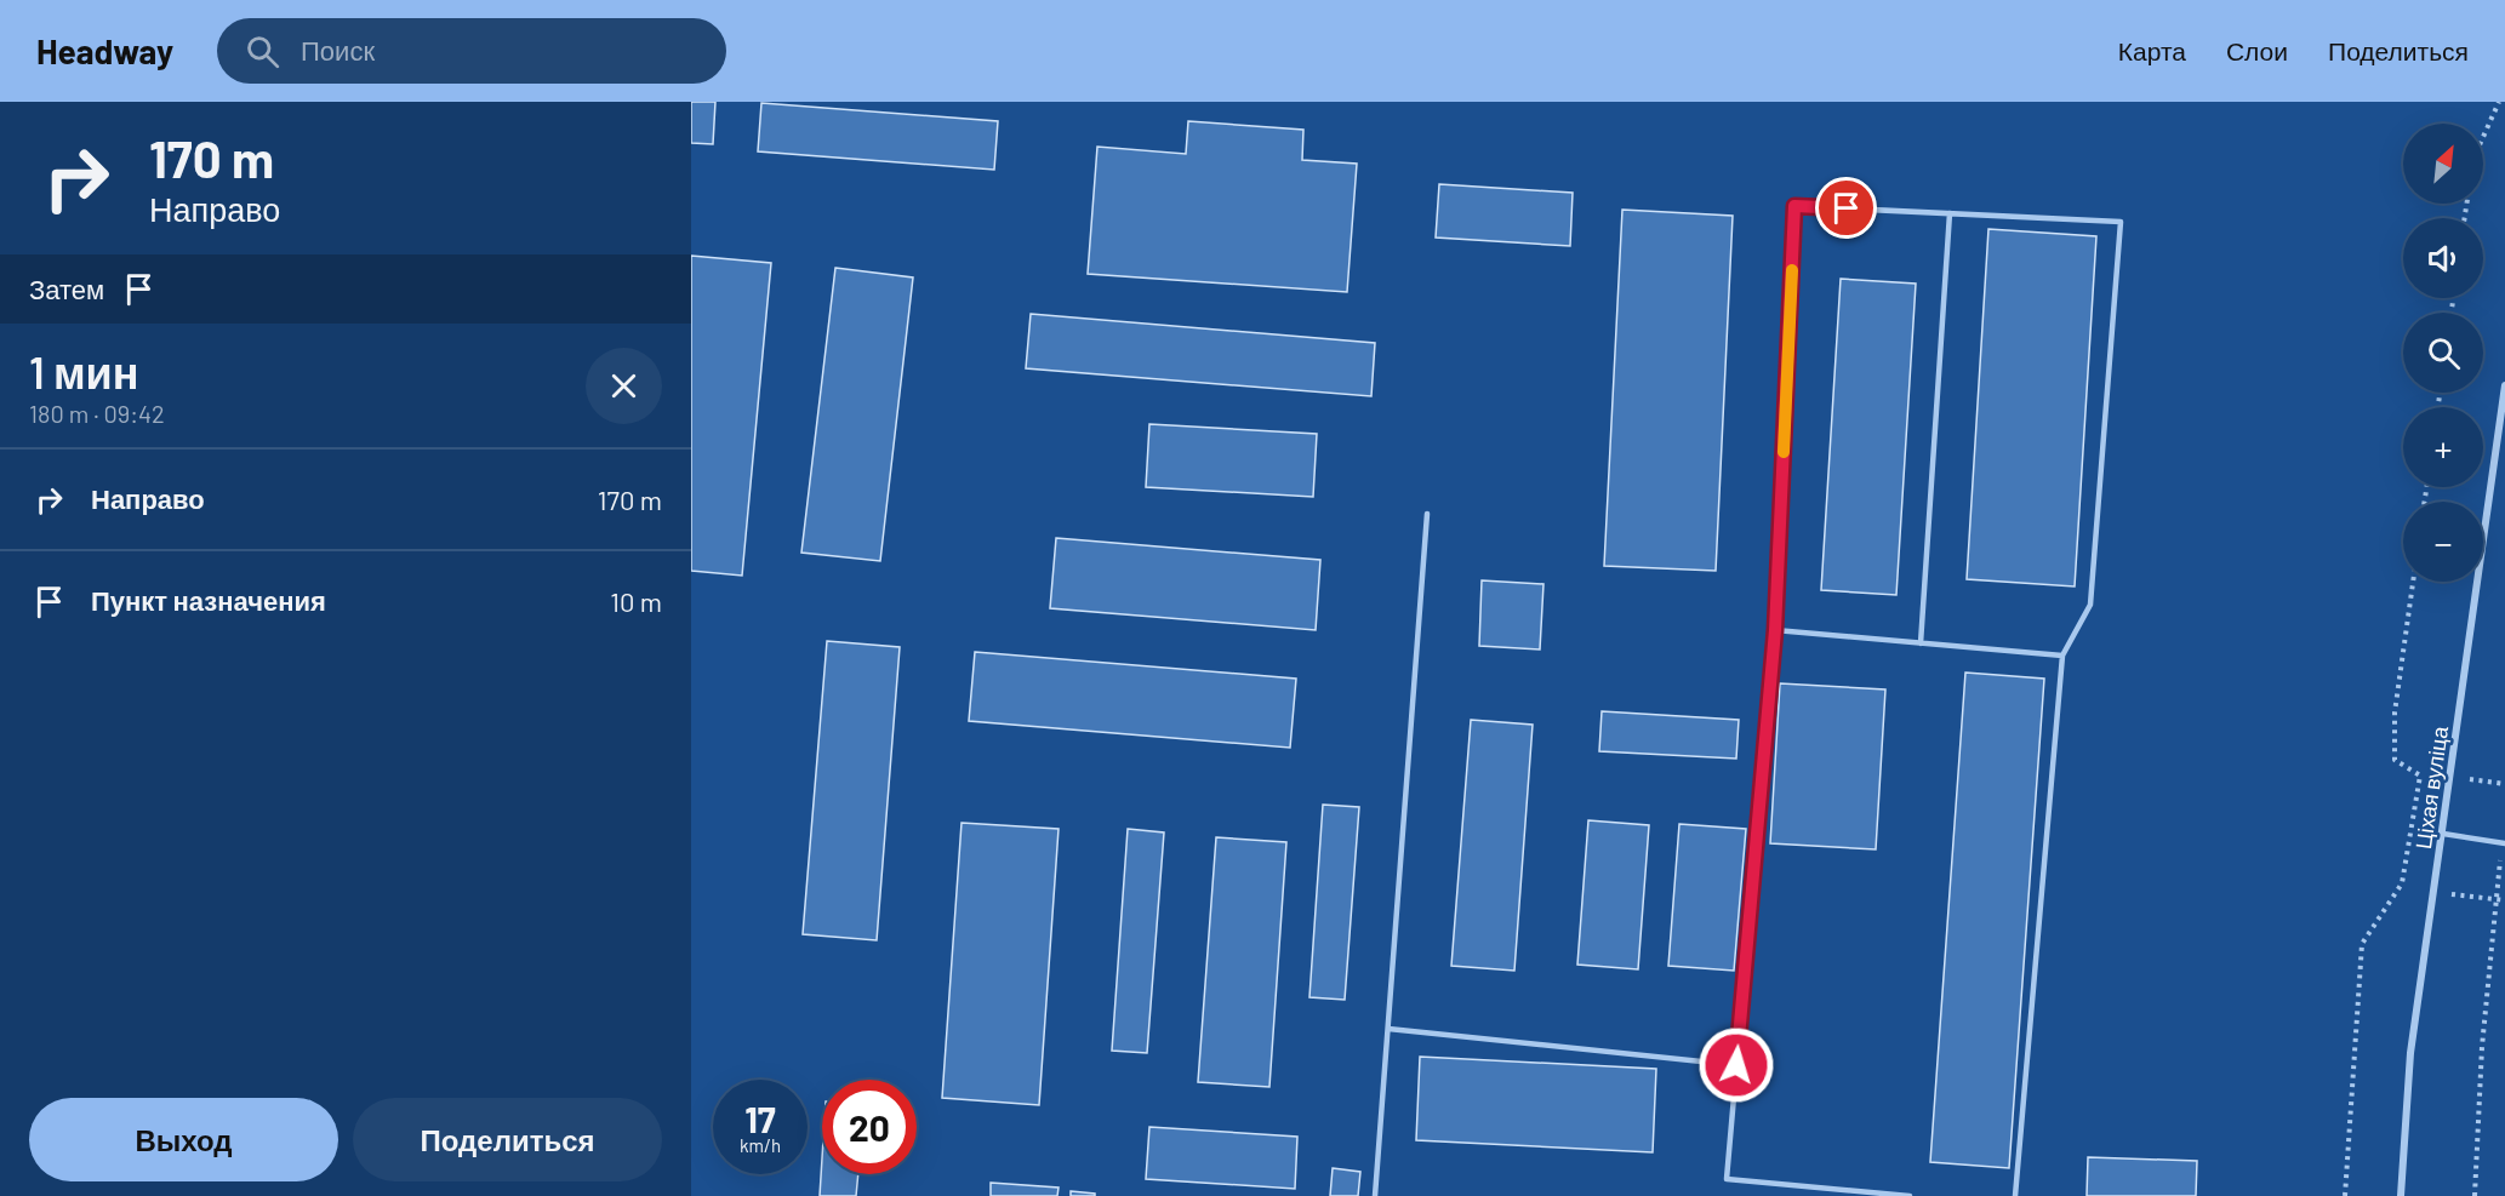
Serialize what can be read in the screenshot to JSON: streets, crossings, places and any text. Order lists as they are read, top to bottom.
{
  "streets": {
    "street": ["Ціхая вуліца"]
  },
  "north": "top right",
  "page": {
    "header": "Headway",
    "search": "Поиск",
    "nav": ["Карта", "Слои", "Поделиться"],
    "turn": ["170 m", "Направо"],
    "map_buttons": ["+", "−"],
    "then": "Затем",
    "heading": ["1 мин", "180 m · 09:42"],
    "list": [
      {
        "name": "Направо",
        "value": "170 m"
      },
      {
        "name": "Пункт назначения",
        "value": "10 m"
      }
    ],
    "speed": "17 km/h",
    "limit": "20",
    "buttons": ["Выход", "Поделиться"]
  }
}
